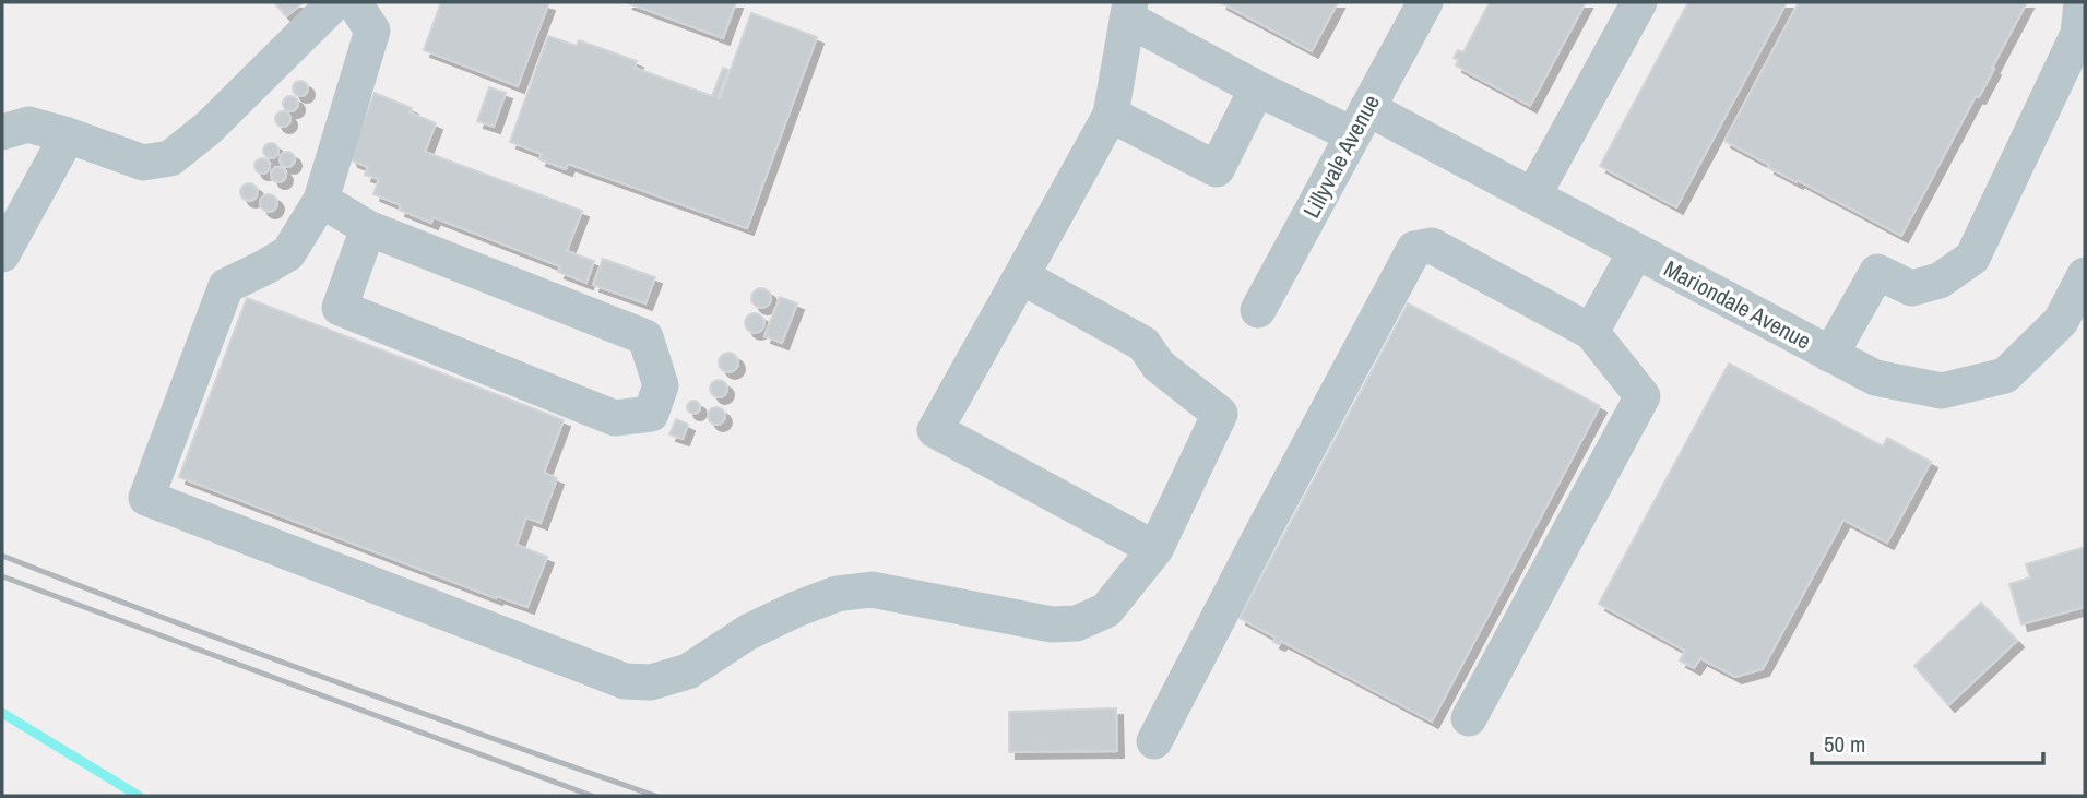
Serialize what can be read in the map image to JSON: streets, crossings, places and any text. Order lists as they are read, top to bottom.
{
  "streets": {
    "street": ["Lillyvale Avenue", "Mariondale Avenue"]
  },
  "crossings": [
    ["Lillyvale Avenue", "Mariondale Avenue"]
  ],
  "scale_bar": "50 m"
}
